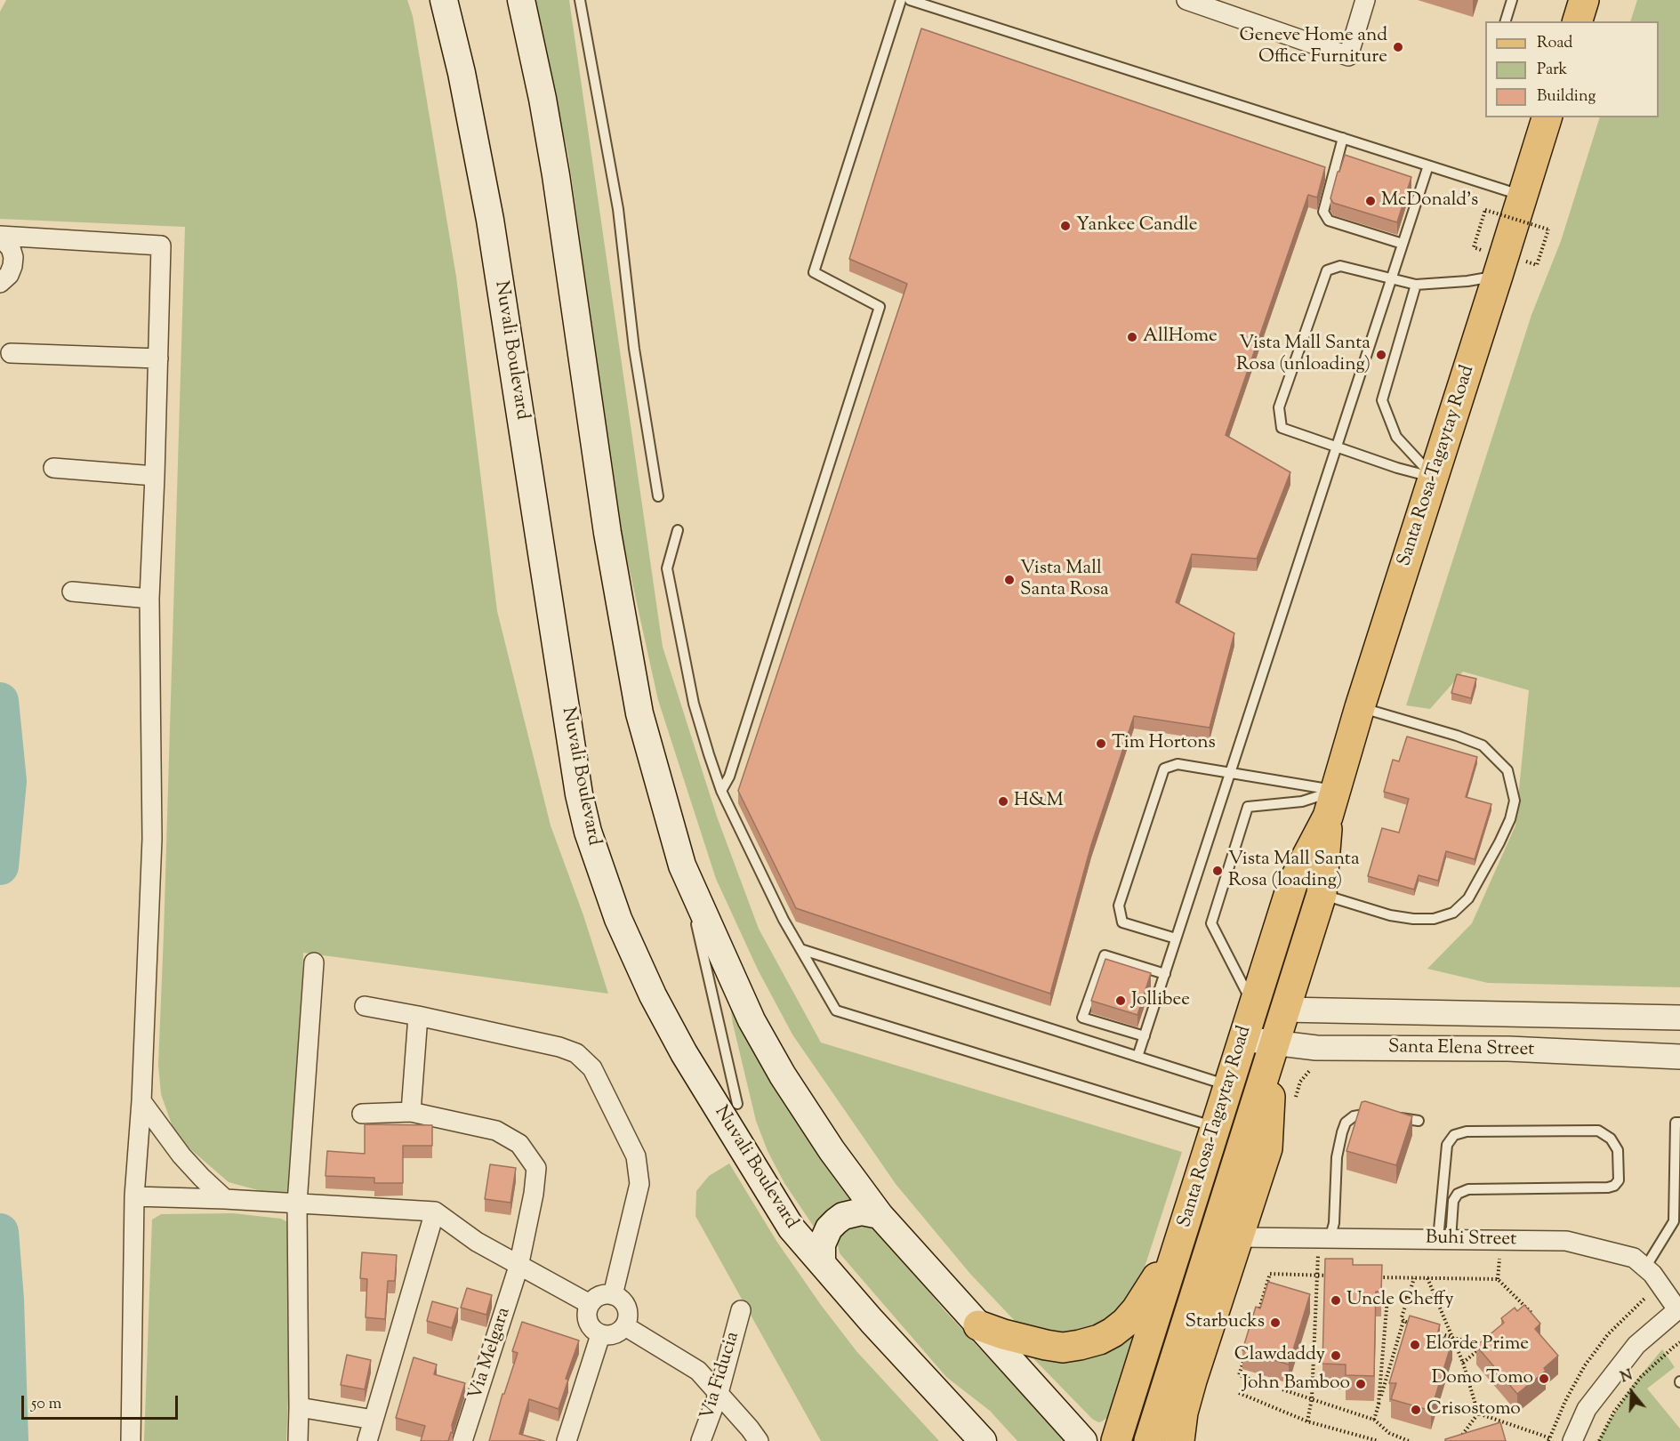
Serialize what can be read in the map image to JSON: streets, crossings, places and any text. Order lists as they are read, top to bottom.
{
  "streets": {
    "main road": ["Nuvali Boulevard", "Santa Rosa-Tagaytay Road"],
    "street": [
      "Santa Elena Street",
      "Buhi Street",
      "Via Melgara",
      "Via Fiducia"
    ]
  },
  "crossings": [
    ["Santa Rosa-Tagaytay Road", "Santa Elena Street"]
  ],
  "places": [
    "Geneve Home and Office Furniture",
    "McDonald's",
    "Yankee Candle",
    "AllHome",
    "Vista Mall Santa Rosa (unloading)",
    "Vista Mall Santa Rosa",
    "Tim Hortons",
    "H&M",
    "Vista Mall Santa Rosa (loading)",
    "Jollibee",
    "Uncle Cheffy",
    "Starbucks",
    "Elorde Prime",
    "Clawdaddy",
    "Domo Tomo",
    "John Bamboo",
    "Crisostomo"
  ],
  "legend": ["Road", "Park", "Building"],
  "scale_bar": "50 m",
  "north": "top"
}
